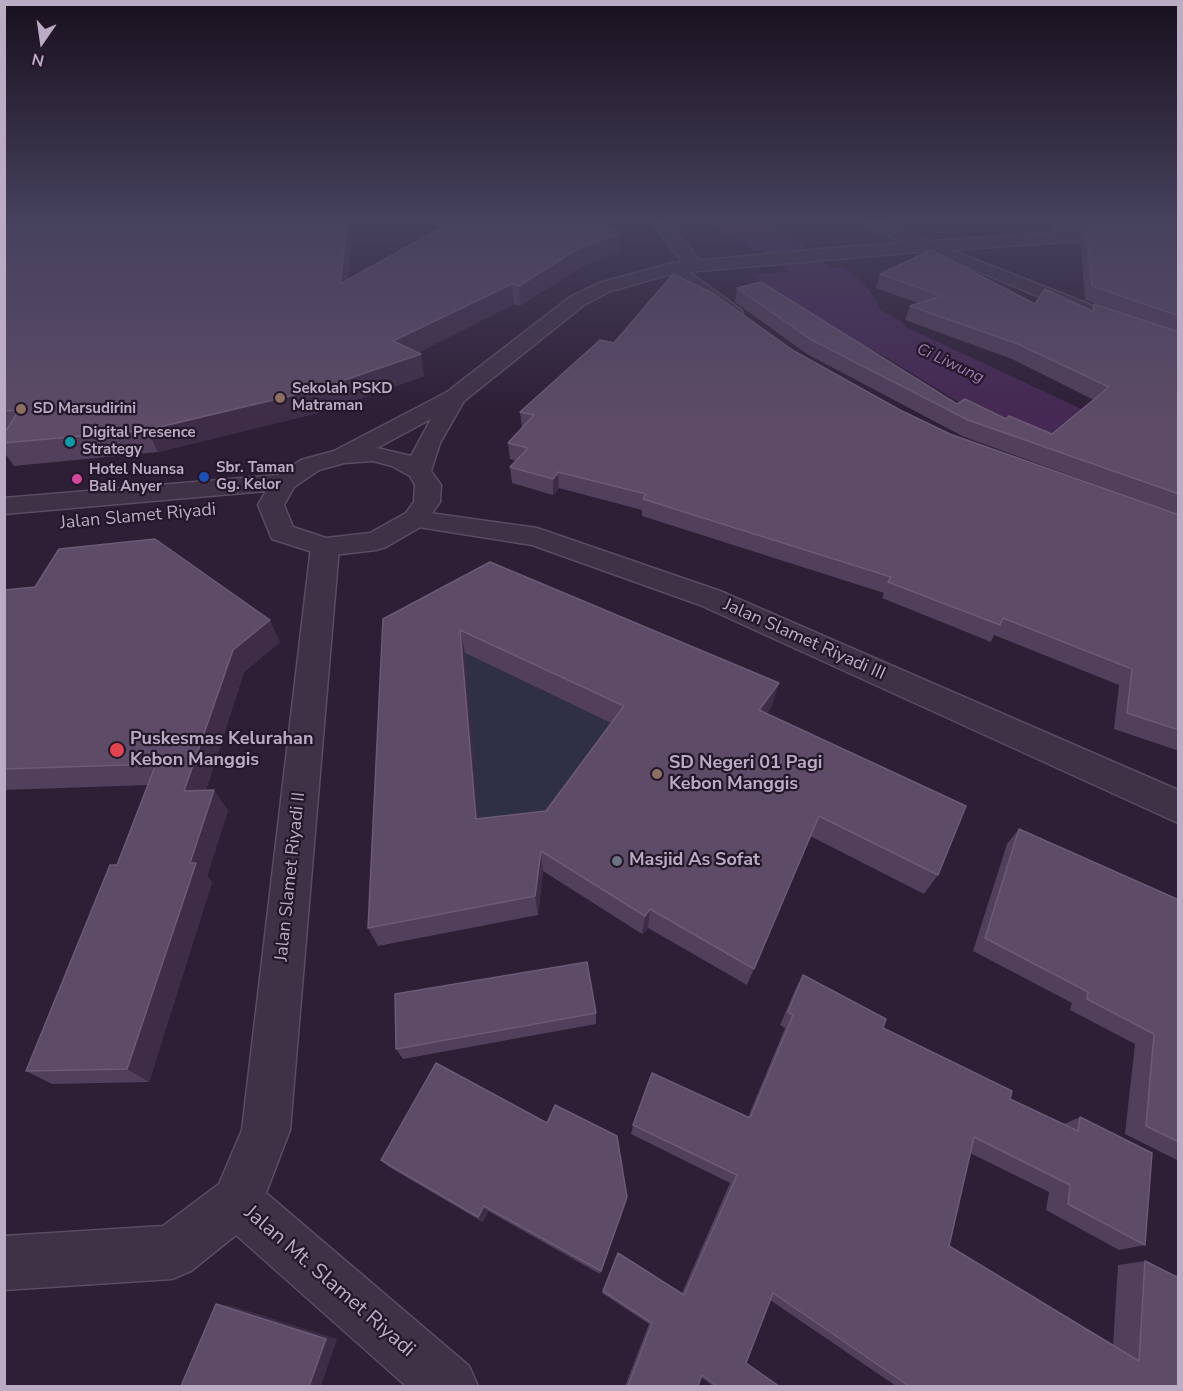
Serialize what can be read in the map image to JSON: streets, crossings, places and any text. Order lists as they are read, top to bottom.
{
  "streets": {
    "street": [
      "Jalan Slamet Riyadi",
      "Jalan Slamet Riyadi III",
      "Jalan Slamet Riyadi II",
      "Jalan Mt. Slamet Riyadi"
    ]
  },
  "crossings": [
    ["Jalan Slamet Riyadi", "Jalan Slamet Riyadi III"],
    ["Jalan Slamet Riyadi", "Jalan Slamet Riyadi II"],
    ["Jalan Slamet Riyadi III", "Jalan Slamet Riyadi II"],
    ["Jalan Slamet Riyadi II", "Jalan Mt. Slamet Riyadi"]
  ],
  "water": ["Ci Liwung"],
  "places": [
    "Sekolah PSKD Matraman",
    "SD Marsudirini",
    "Digital Presence Strategy",
    "Sbr. Taman Gg. Kelor",
    "Hotel Nuansa Bali Anyer",
    "Puskesmas Kelurahan Kebon Manggis",
    "SD Negeri 01 Pagi Kebon Manggis",
    "Masjid As Sofat"
  ],
  "north": "bottom"
}
